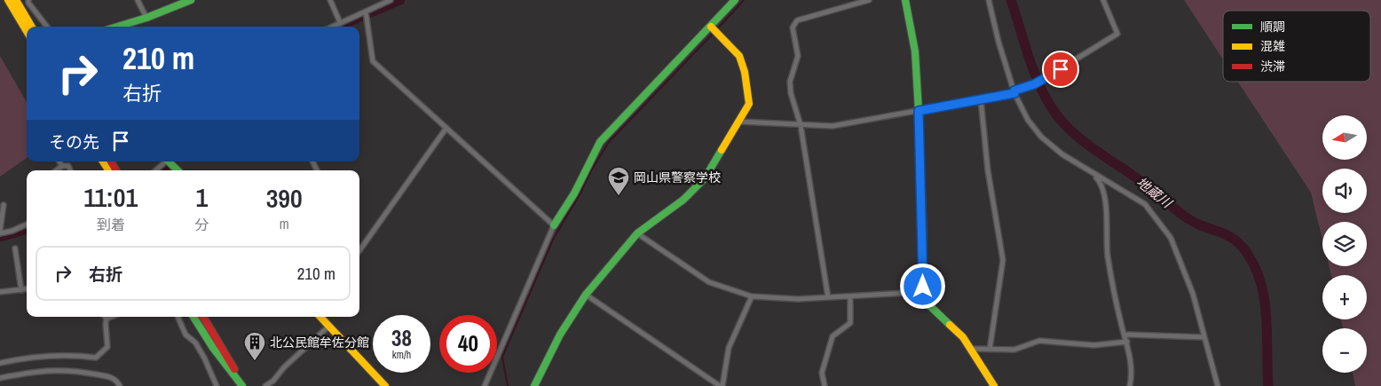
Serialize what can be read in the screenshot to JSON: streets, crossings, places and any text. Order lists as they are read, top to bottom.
{
  "water": ["地蔵川"],
  "places": {
    "school or university": ["岡山県警察学校"],
    "building": ["北公民館牟佐分館"]
  },
  "legend": ["順調", "混雑", "渋滞"],
  "north": "left",
  "page": {
    "turn": ["210 m", "右折"],
    "map_buttons": ["+", "−"],
    "then": "その先",
    "eta": [
      "11:01",
      "到着",
      "1",
      "分",
      "390",
      "m"
    ],
    "list": [
      {
        "name": "右折",
        "value": "210 m"
      }
    ],
    "speed": "38 km/h",
    "limit": "40"
  }
}
